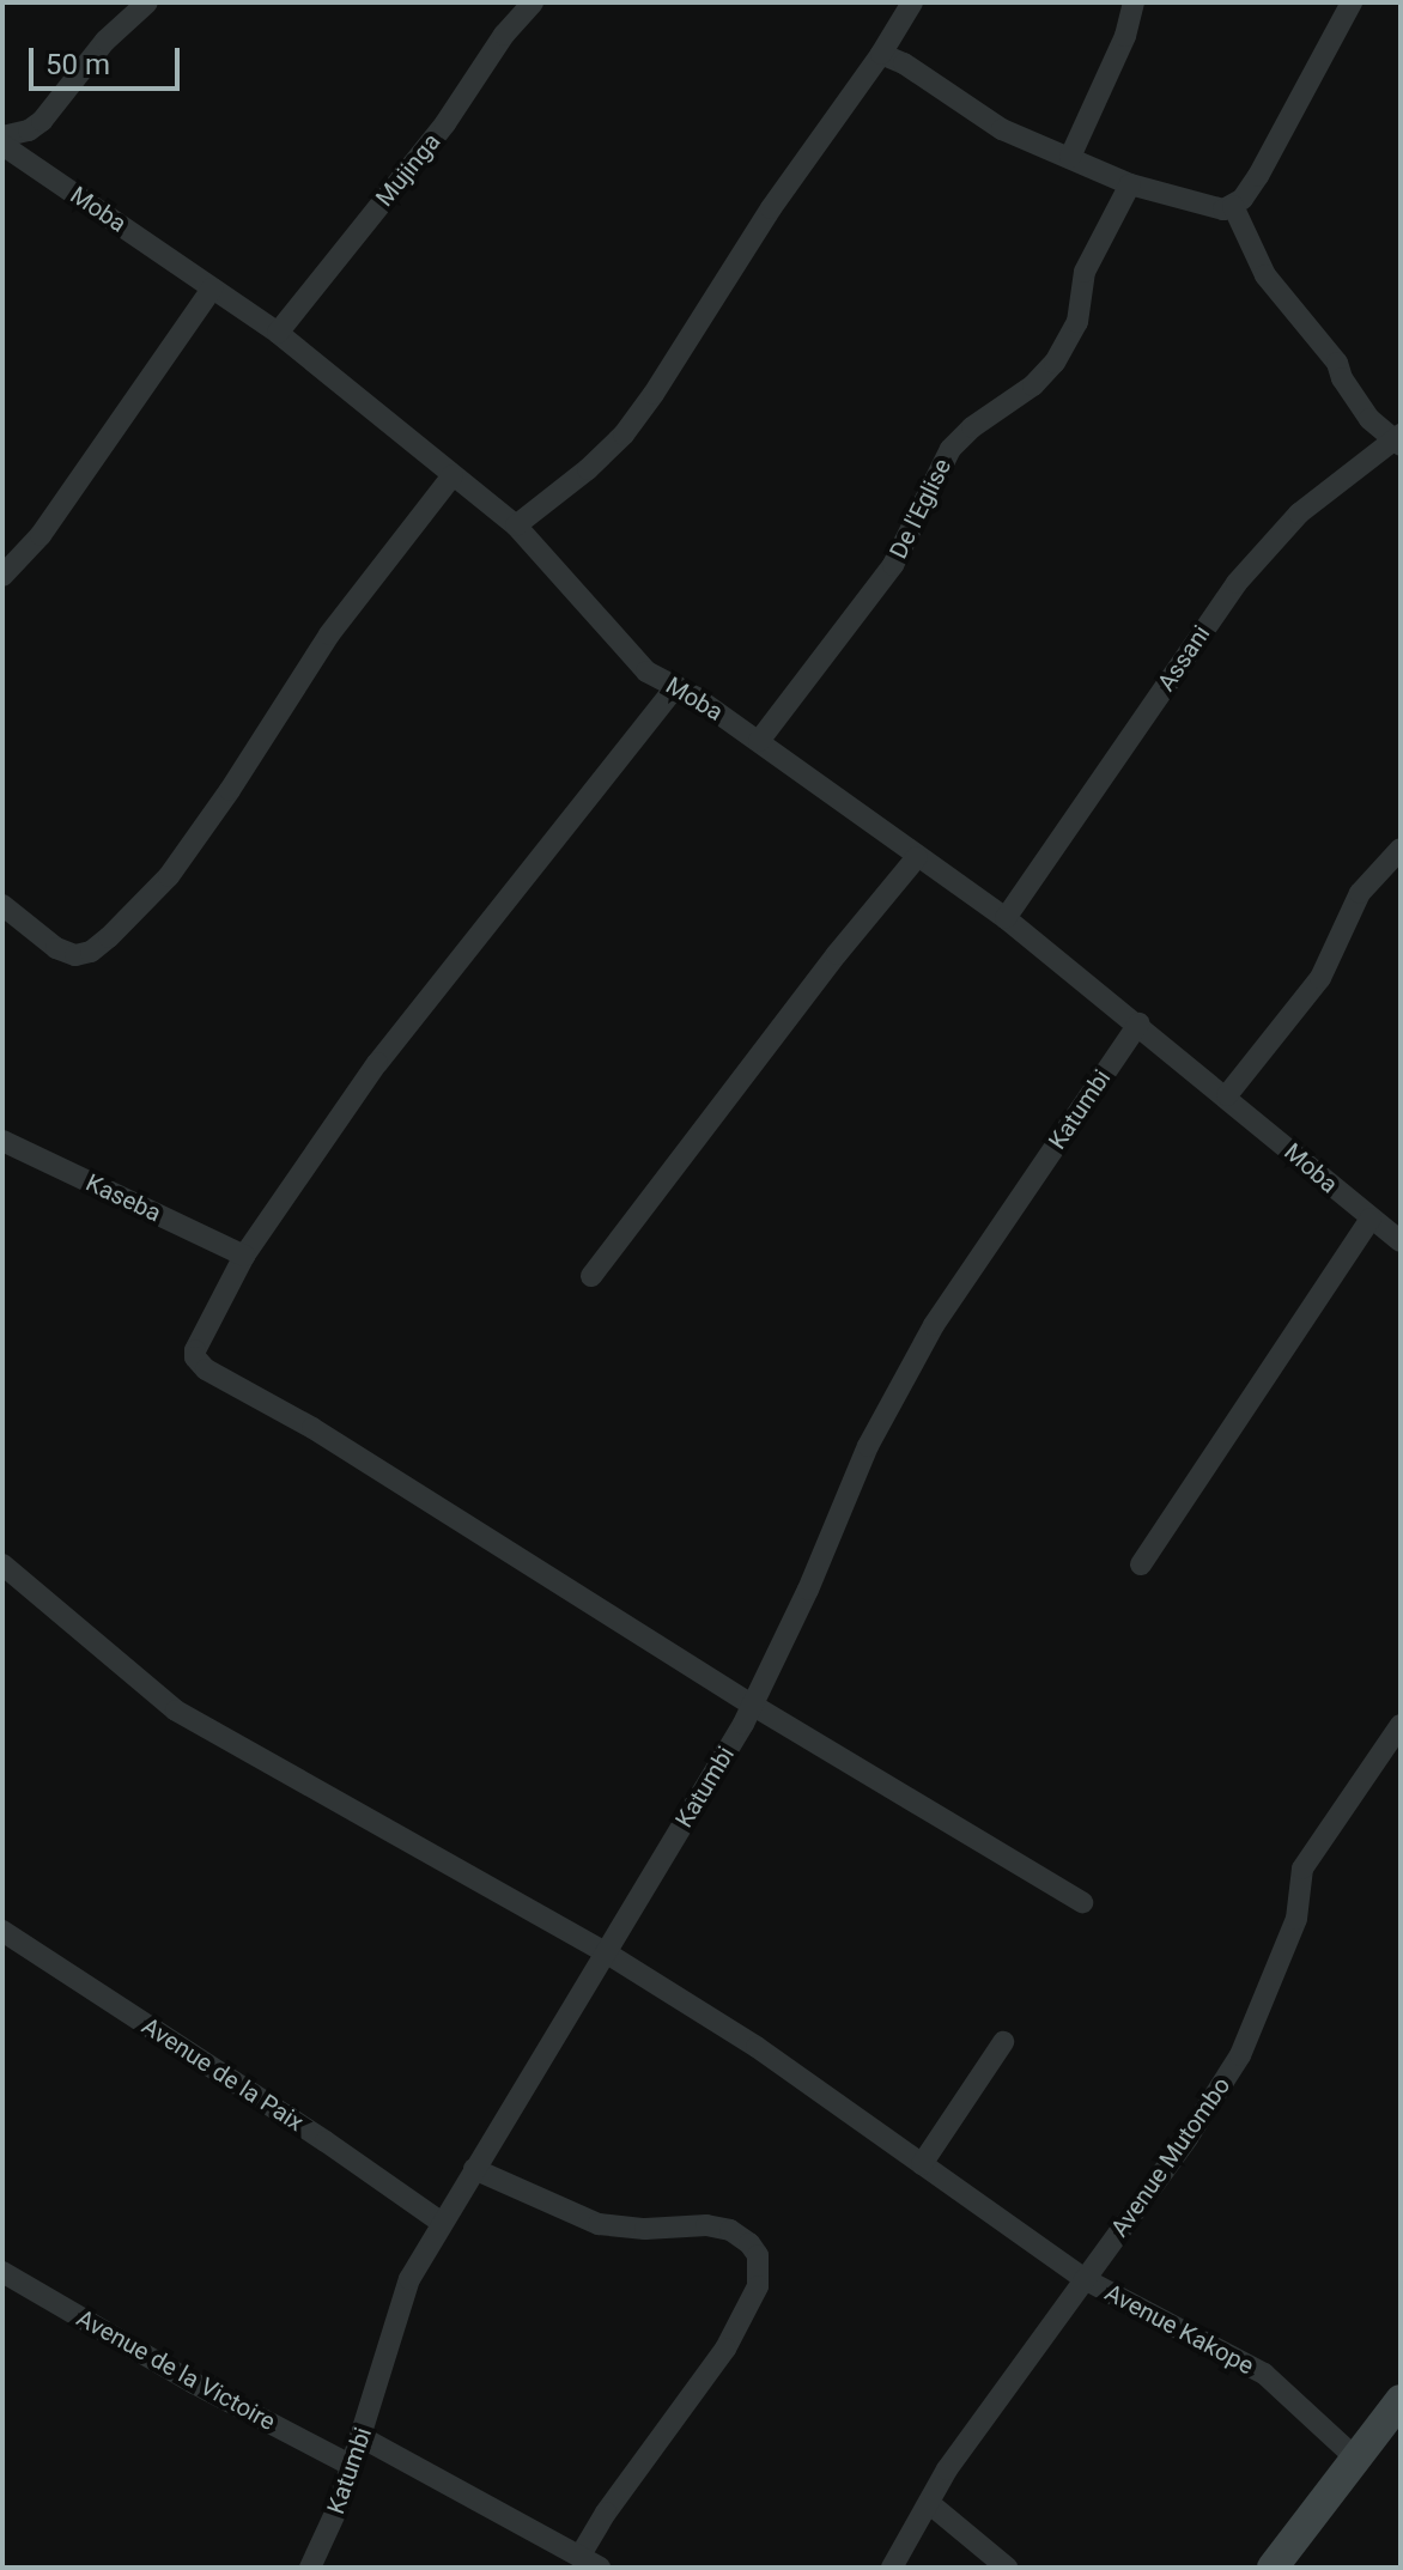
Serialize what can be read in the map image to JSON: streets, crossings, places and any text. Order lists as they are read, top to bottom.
{
  "streets": {
    "street": [
      "Mujinga",
      "Moba",
      "De l'Eglise",
      "Assani",
      "Katumbi",
      "Kaseba",
      "Avenue de la Paix",
      "Avenue Mutombo",
      "Avenue Kakope",
      "Avenue de la Victoire"
    ]
  },
  "crossings": [
    ["Mujinga", "Moba"],
    ["Moba", "De l'Eglise"],
    ["Moba", "Assani"],
    ["Moba", "Katumbi"],
    ["Katumbi", "Avenue de la Paix"],
    ["Katumbi", "Avenue Kakope"],
    ["Katumbi", "Avenue de la Victoire"],
    ["Avenue Mutombo", "Avenue Kakope"]
  ],
  "scale_bar": "50 m"
}
